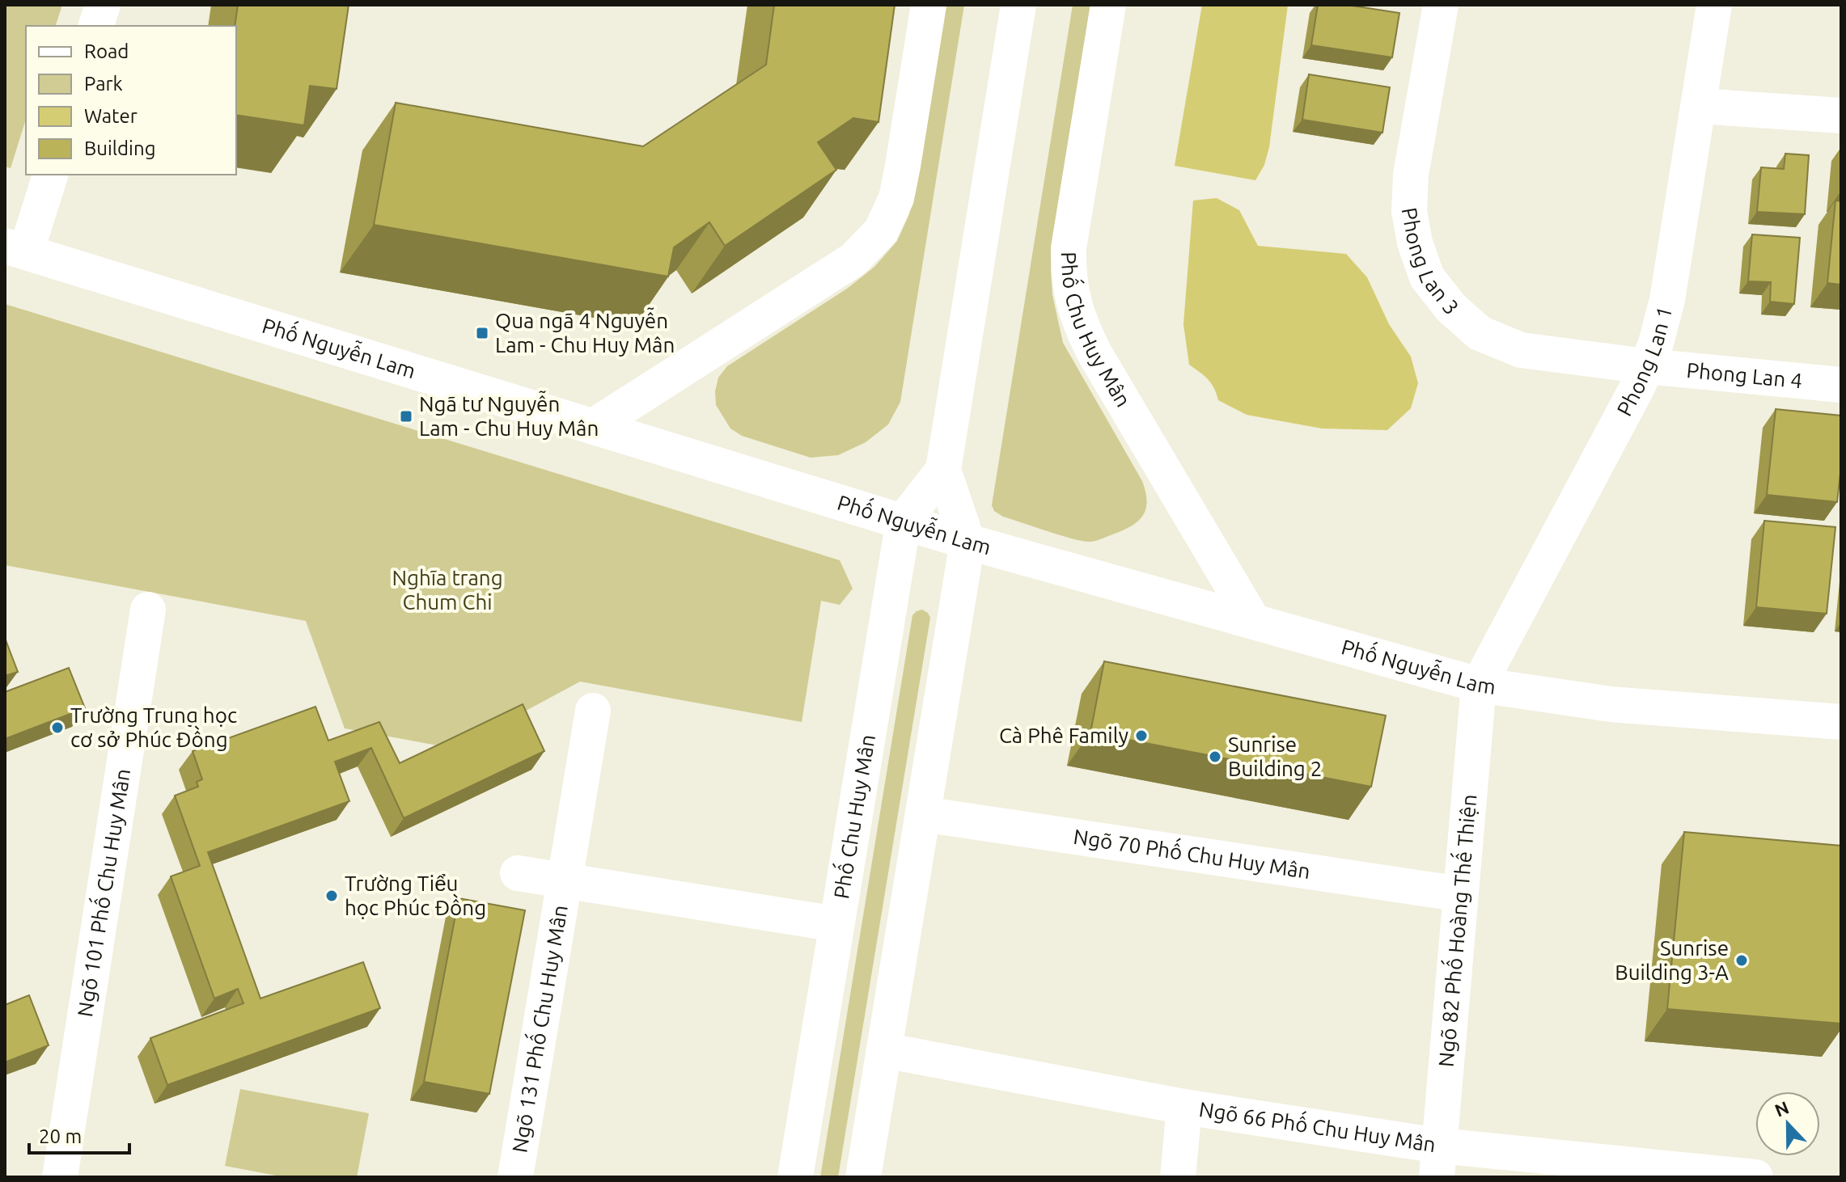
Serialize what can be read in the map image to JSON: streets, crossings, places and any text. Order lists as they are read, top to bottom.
{
  "streets": {
    "street": [
      "Phong Lan 3",
      "Phố Chu Huy Mân",
      "Phố Nguyễn Lam",
      "Phong Lan 1",
      "Phong Lan 4",
      "Ngõ 70 Phố Chu Huy Mân",
      "Ngõ 101 Phố Chu Huy Mân",
      "Ngõ 82 Phố Hoàng Thế Thiện",
      "Ngõ 131 Phố Chu Huy Mân",
      "Ngõ 66 Phố Chu Huy Mân"
    ]
  },
  "crossings": [
    ["Phong Lan 3", "Phong Lan 1"],
    ["Phong Lan 3", "Phong Lan 4"],
    ["Phố Chu Huy Mân", "Phố Nguyễn Lam"],
    ["Phố Chu Huy Mân", "Ngõ 70 Phố Chu Huy Mân"],
    ["Phố Chu Huy Mân", "Ngõ 131 Phố Chu Huy Mân"],
    ["Phố Chu Huy Mân", "Ngõ 66 Phố Chu Huy Mân"],
    ["Phố Nguyễn Lam", "Phong Lan 1"],
    ["Phố Nguyễn Lam", "Ngõ 82 Phố Hoàng Thế Thiện"],
    ["Phong Lan 1", "Phong Lan 4"],
    ["Phong Lan 1", "Ngõ 82 Phố Hoàng Thế Thiện"],
    ["Ngõ 70 Phố Chu Huy Mân", "Ngõ 82 Phố Hoàng Thế Thiện"],
    ["Ngõ 82 Phố Hoàng Thế Thiện", "Ngõ 66 Phố Chu Huy Mân"]
  ],
  "parks": ["Nghĩa trang Chum Chi"],
  "places": {
    "transit": ["Qua ngã 4 Nguyễn Lam - Chu Huy Mân", "Ngã tư Nguyễn Lam - Chu Huy Mân"],
    "other": [
      "Trường Trung học cơ sở Phúc Đồng",
      "Cà Phê Family",
      "Sunrise Building 2",
      "Trường Tiểu học Phúc Đồng",
      "Sunrise Building 3-A"
    ]
  },
  "legend": [
    "Road",
    "Park",
    "Water",
    "Building"
  ],
  "scale_bar": "20 m",
  "north": "top"
}
